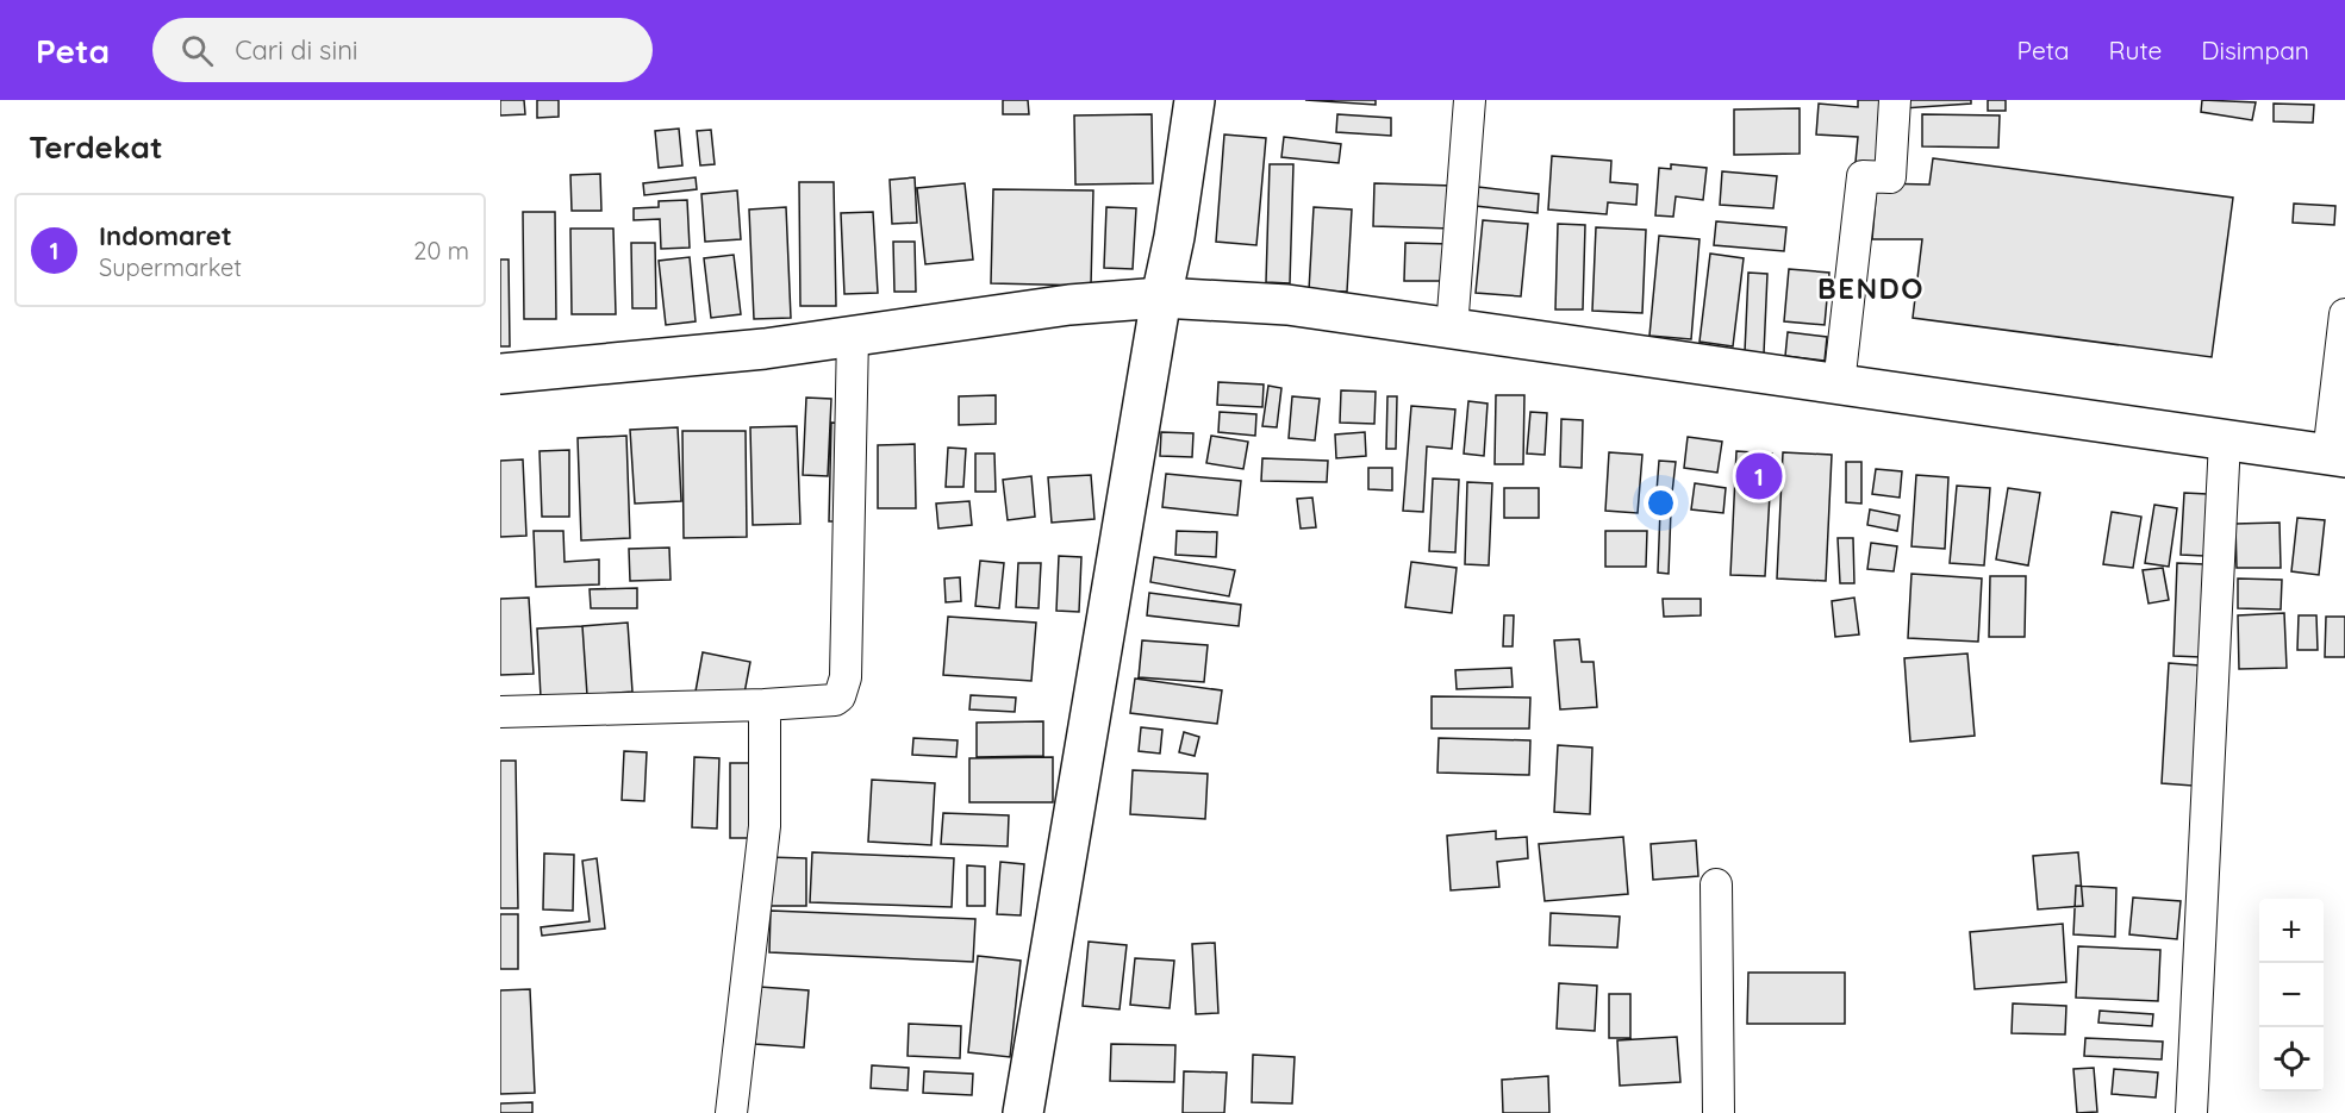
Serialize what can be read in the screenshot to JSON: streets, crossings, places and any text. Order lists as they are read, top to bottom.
{
  "districts": ["BENDO"],
  "page": {
    "header": "Peta",
    "search": "Cari di sini",
    "nav": ["Peta", "Rute", "Disimpan"],
    "heading": "Terdekat",
    "list": [
      {
        "mark": "1",
        "name": "Indomaret",
        "note": "Supermarket",
        "value": "20 m"
      }
    ],
    "pins": "1",
    "map_buttons": ["+", "−"]
  }
}
